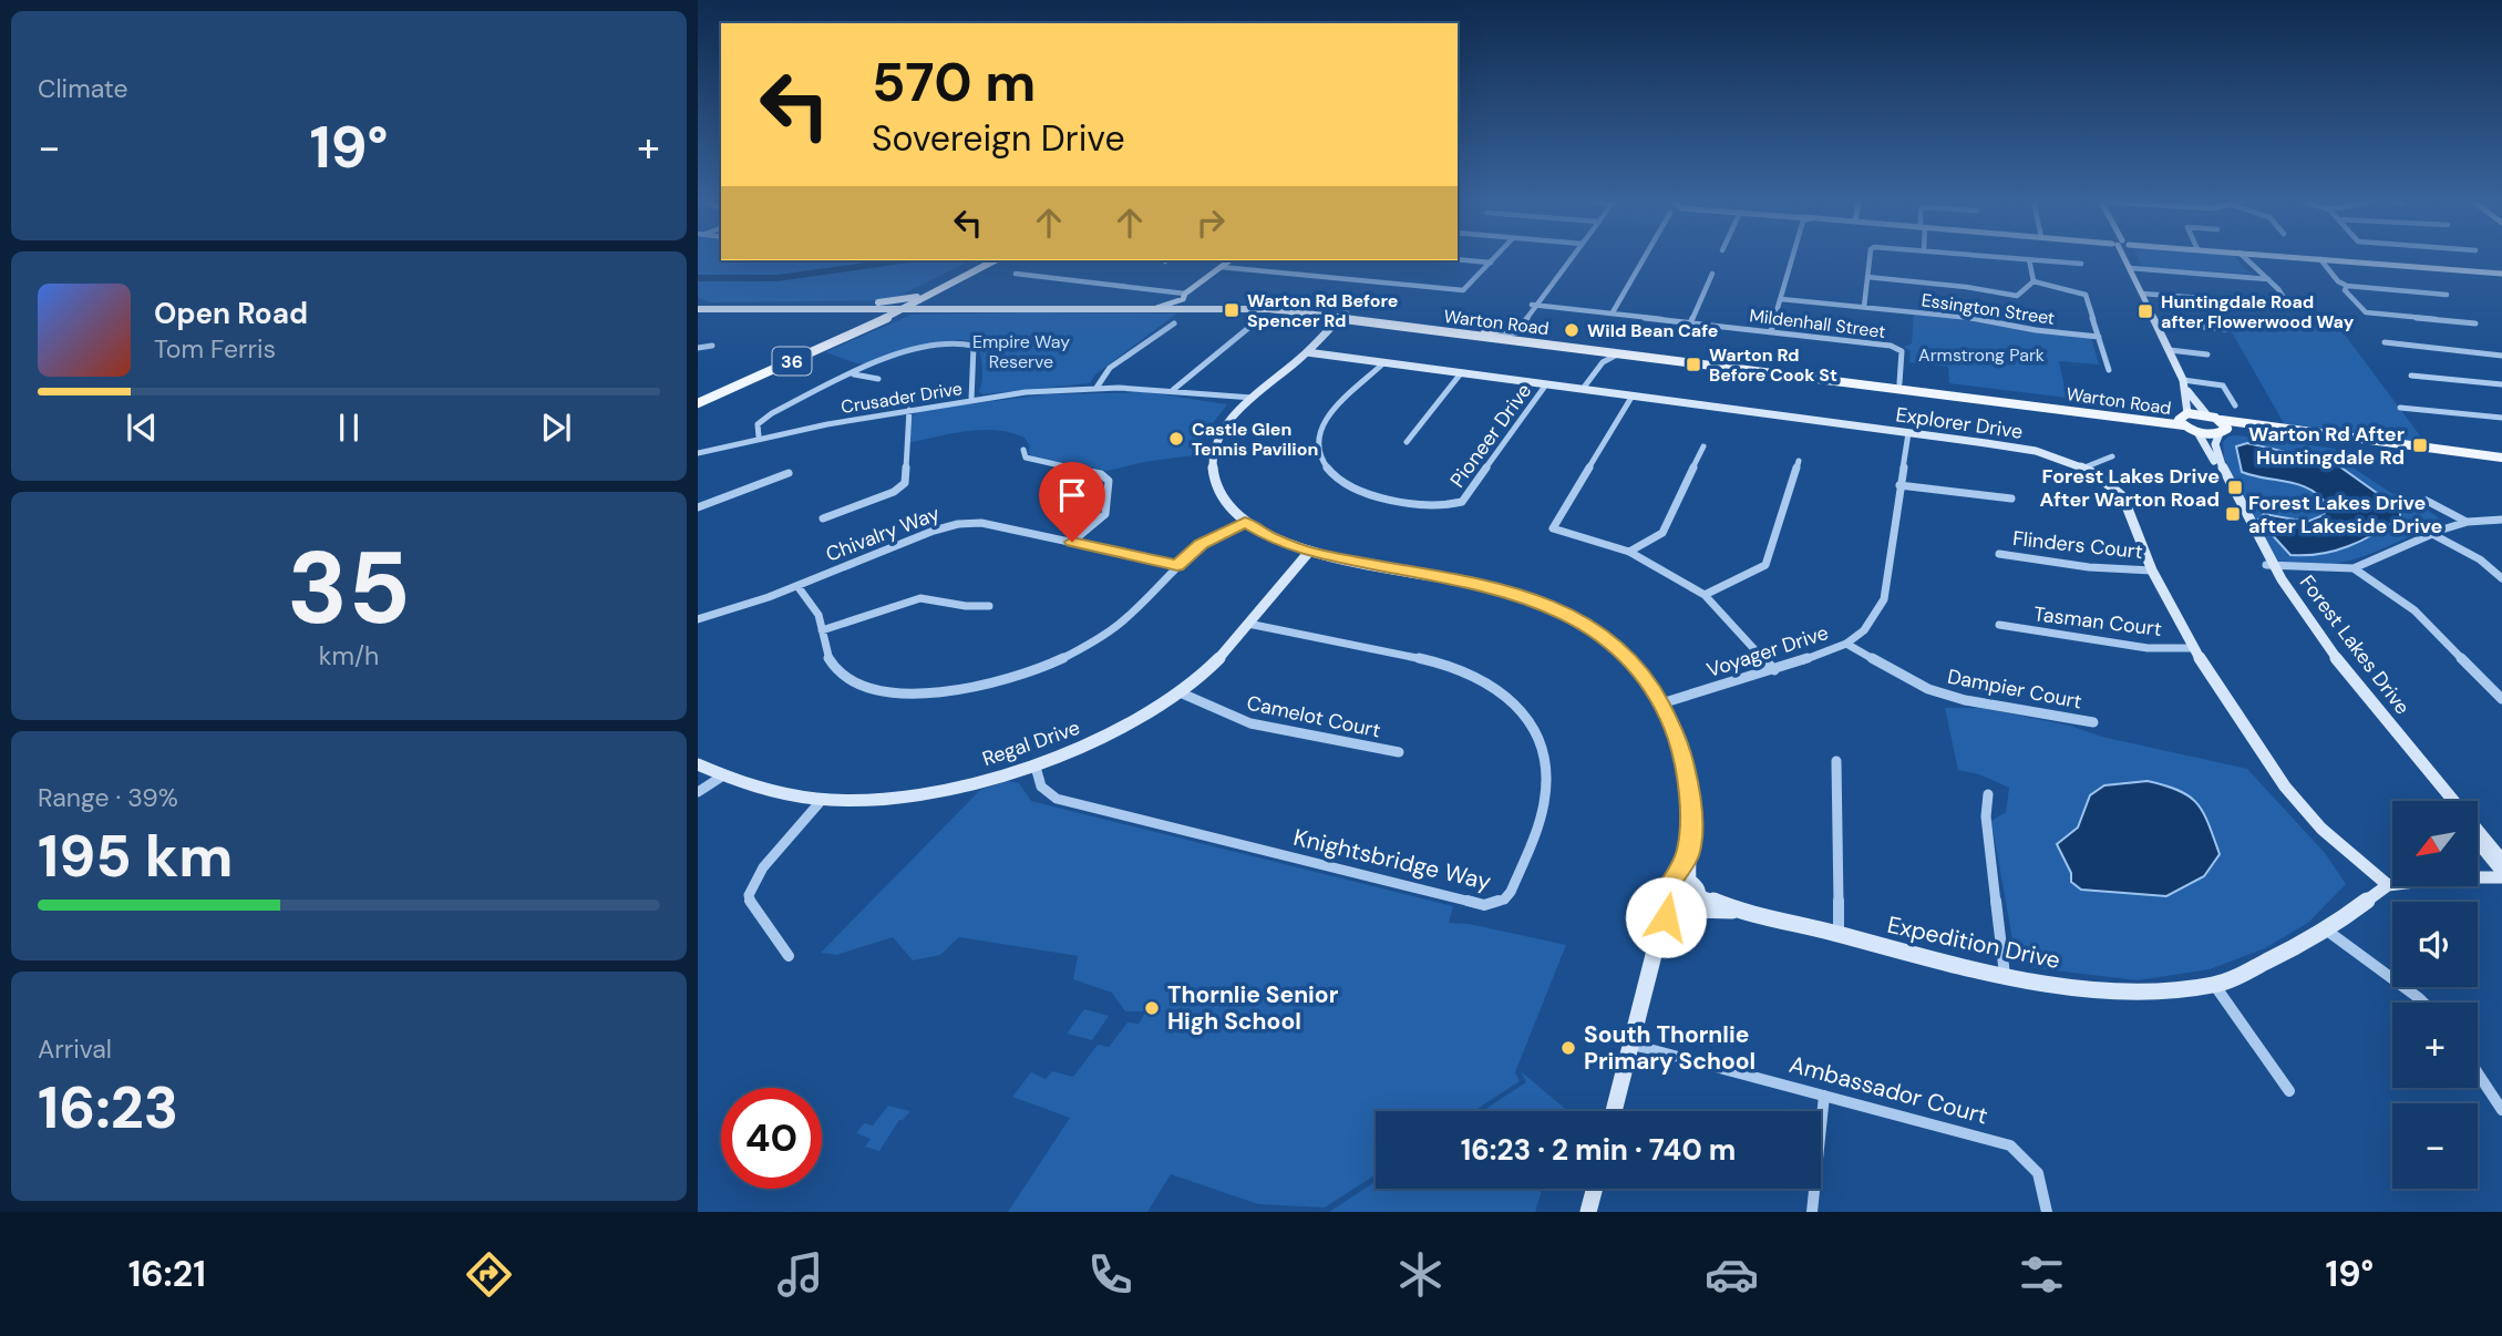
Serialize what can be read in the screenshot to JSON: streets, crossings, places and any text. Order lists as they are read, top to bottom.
{
  "streets": {
    "main road": ["Warton Road", "36"],
    "street": [
      "Essington Street",
      "Mildenhall Street",
      "Crusader Drive",
      "Explorer Drive",
      "Pioneer Drive",
      "Chivalry Way",
      "Flinders Court",
      "Tasman Court",
      "Forest Lakes Drive",
      "Voyager Drive",
      "Dampier Court",
      "Camelot Court",
      "Regal Drive",
      "Knightsbridge Way",
      "Expedition Drive",
      "Ambassador Court"
    ]
  },
  "crossings": [
    ["Warton Road", "Mildenhall Street"],
    ["Warton Road", "36"],
    ["Warton Road", "Forest Lakes Drive"],
    ["Explorer Drive", "Pioneer Drive"],
    ["Explorer Drive", "Flinders Court"],
    ["Explorer Drive", "Tasman Court"],
    ["Explorer Drive", "Voyager Drive"],
    ["Explorer Drive", "Expedition Drive"],
    ["Voyager Drive", "Dampier Court"],
    ["Camelot Court", "Regal Drive"],
    ["Regal Drive", "Knightsbridge Way"]
  ],
  "parks": ["Empire Way Reserve", "Armstrong Park"],
  "places": {
    "transit": [
      "Warton Rd Before Spencer Rd",
      "Huntingdale Road after Flowerwood Way",
      "Warton Rd Before Cook St",
      "Warton Rd After Huntingdale Rd",
      "Forest Lakes Drive After Warton Road",
      "Forest Lakes Drive after Lakeside Drive"
    ],
    "other": [
      "Wild Bean Cafe",
      "Castle Glen Tennis Pavilion",
      "Thornlie Senior High School",
      "South Thornlie Primary School"
    ]
  },
  "north": "bottom left",
  "page": {
    "tile": [
      "Climate",
      ["35", "km/h"],
      ["Range · 39%", "195 km"],
      ["Arrival", "16:23"]
    ],
    "turn": ["570 m", "Sovereign Drive"],
    "heat": ["−", "19°", "+"],
    "song": ["Open Road", "Tom Ferris"],
    "map_buttons": ["+", "−"],
    "limit": "40",
    "trip": "16:23 · 2 min · 740 m",
    "tabs": ["16:21", "19°"]
  }
}
